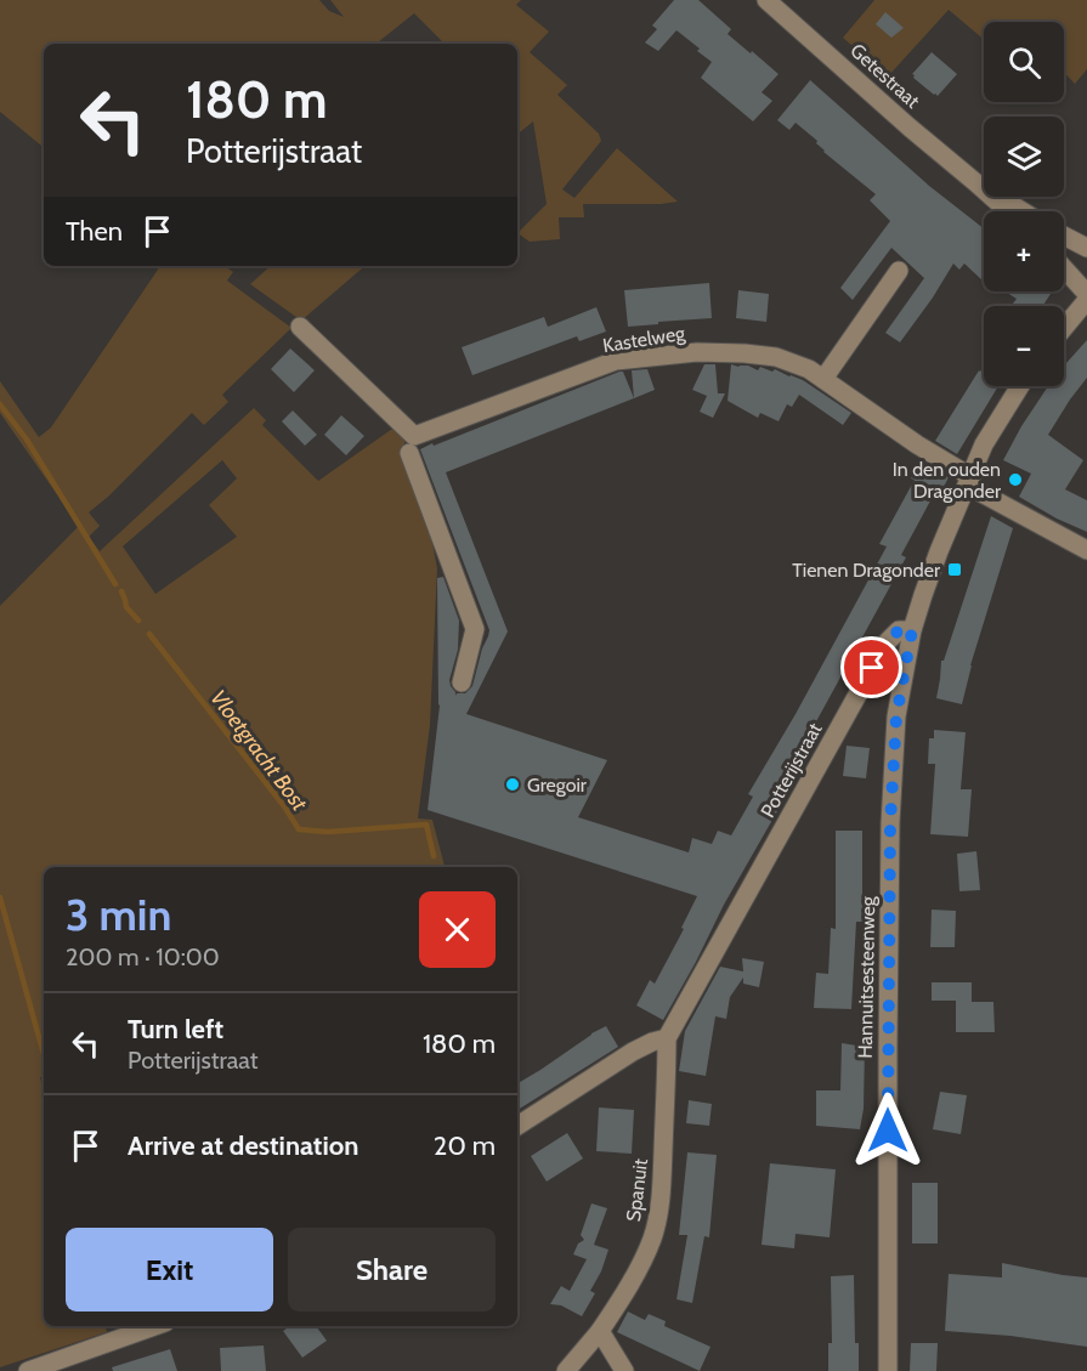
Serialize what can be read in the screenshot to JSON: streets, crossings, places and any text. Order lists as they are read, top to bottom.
{
  "streets": {
    "street": [
      "Getestraat",
      "Kastelweg",
      "Potterijstraat",
      "Hannuitsesteenweg",
      "Spanuit"
    ]
  },
  "crossings": [
    ["Potterijstraat", "Hannuitsesteenweg"],
    ["Potterijstraat", "Spanuit"]
  ],
  "water": ["Vloetgracht Bost"],
  "places": {
    "other": ["In den ouden Dragonder", "Gregoir"],
    "transit": ["Tienen Dragonder"]
  },
  "page": {
    "map_buttons": ["+", "−"],
    "turn": ["180 m", "Potterijstraat"],
    "then": "Then",
    "heading": ["3 min", "200 m · 10:00"],
    "list": [
      {
        "name": "Turn left",
        "note": "Potterijstraat",
        "value": "180 m"
      },
      {
        "name": "Arrive at destination",
        "value": "20 m"
      }
    ],
    "buttons": ["Exit", "Share"]
  }
}
